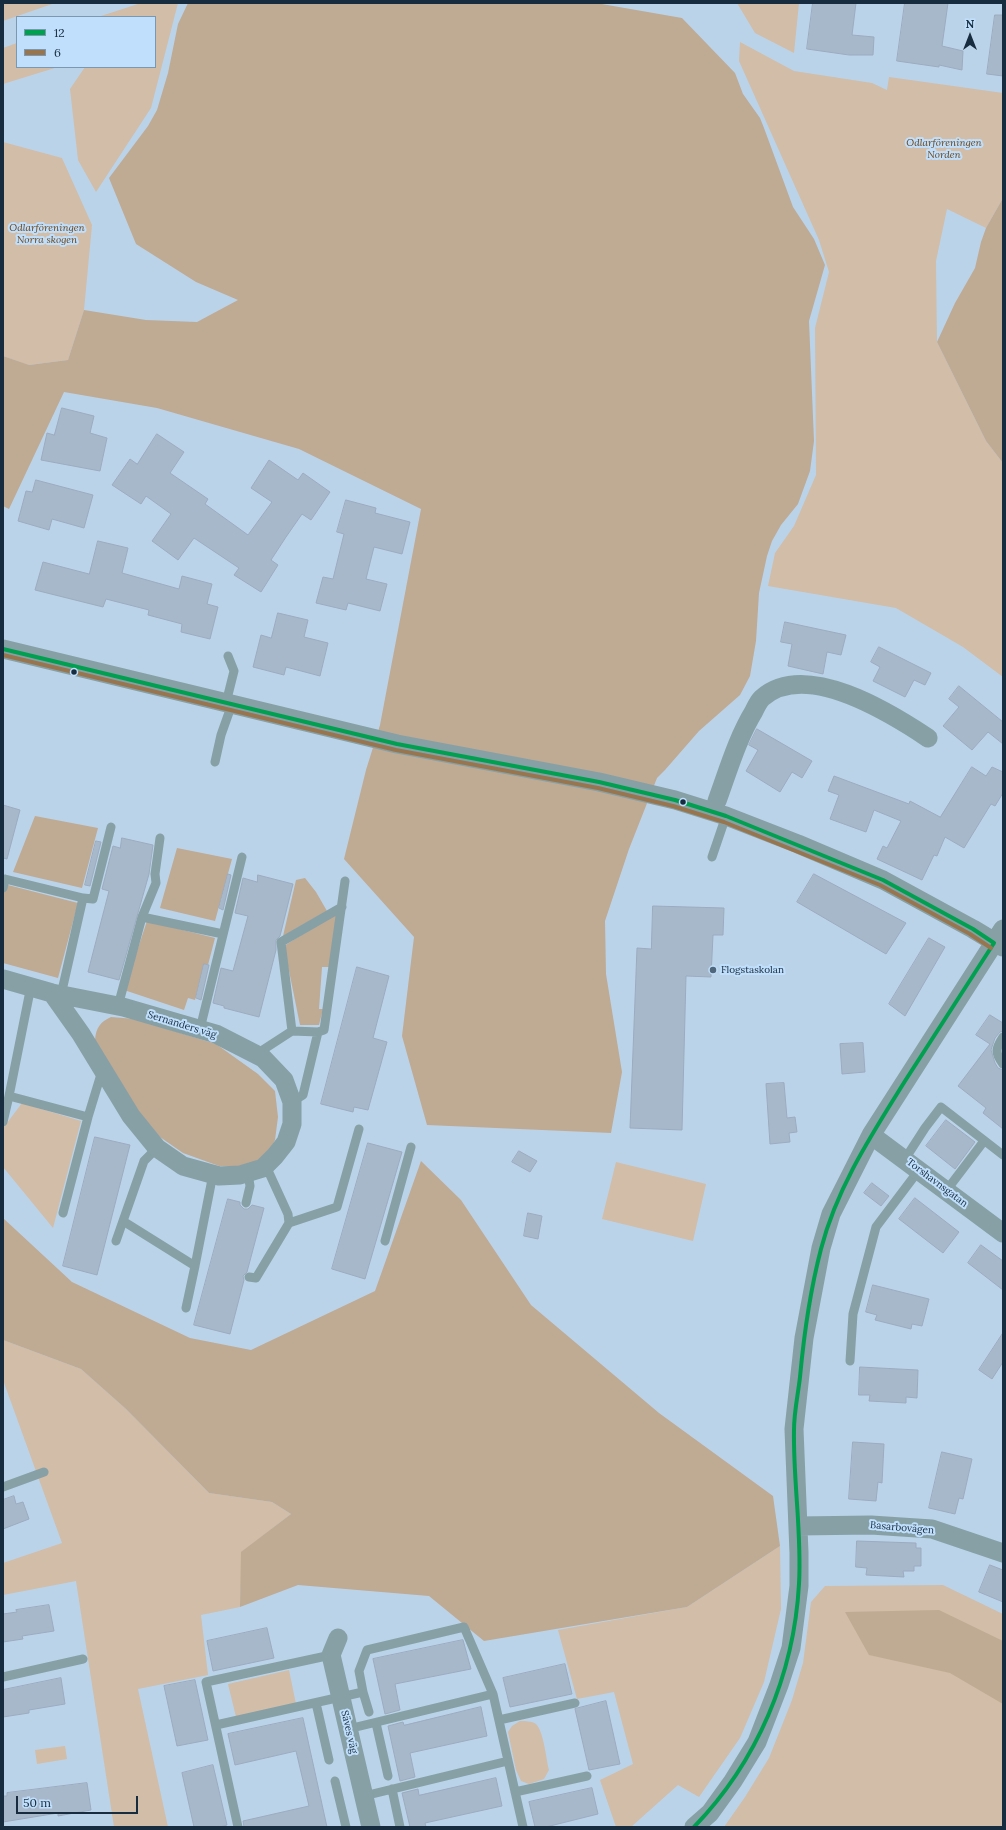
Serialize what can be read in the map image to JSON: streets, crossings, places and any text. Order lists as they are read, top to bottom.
{
  "streets": {
    "street": [
      "Sernanders väg",
      "Torshavnsgatan",
      "Basarbovägen",
      "Säves väg"
    ]
  },
  "parks": ["Odlarföreningen Norden", "Odlarföreningen Norra skogen"],
  "places": ["Flogstaskolan"],
  "lines": ["transit line 12", "transit line 6"],
  "legend": ["12", "6"],
  "scale_bar": "50 m",
  "north": "top"
}
